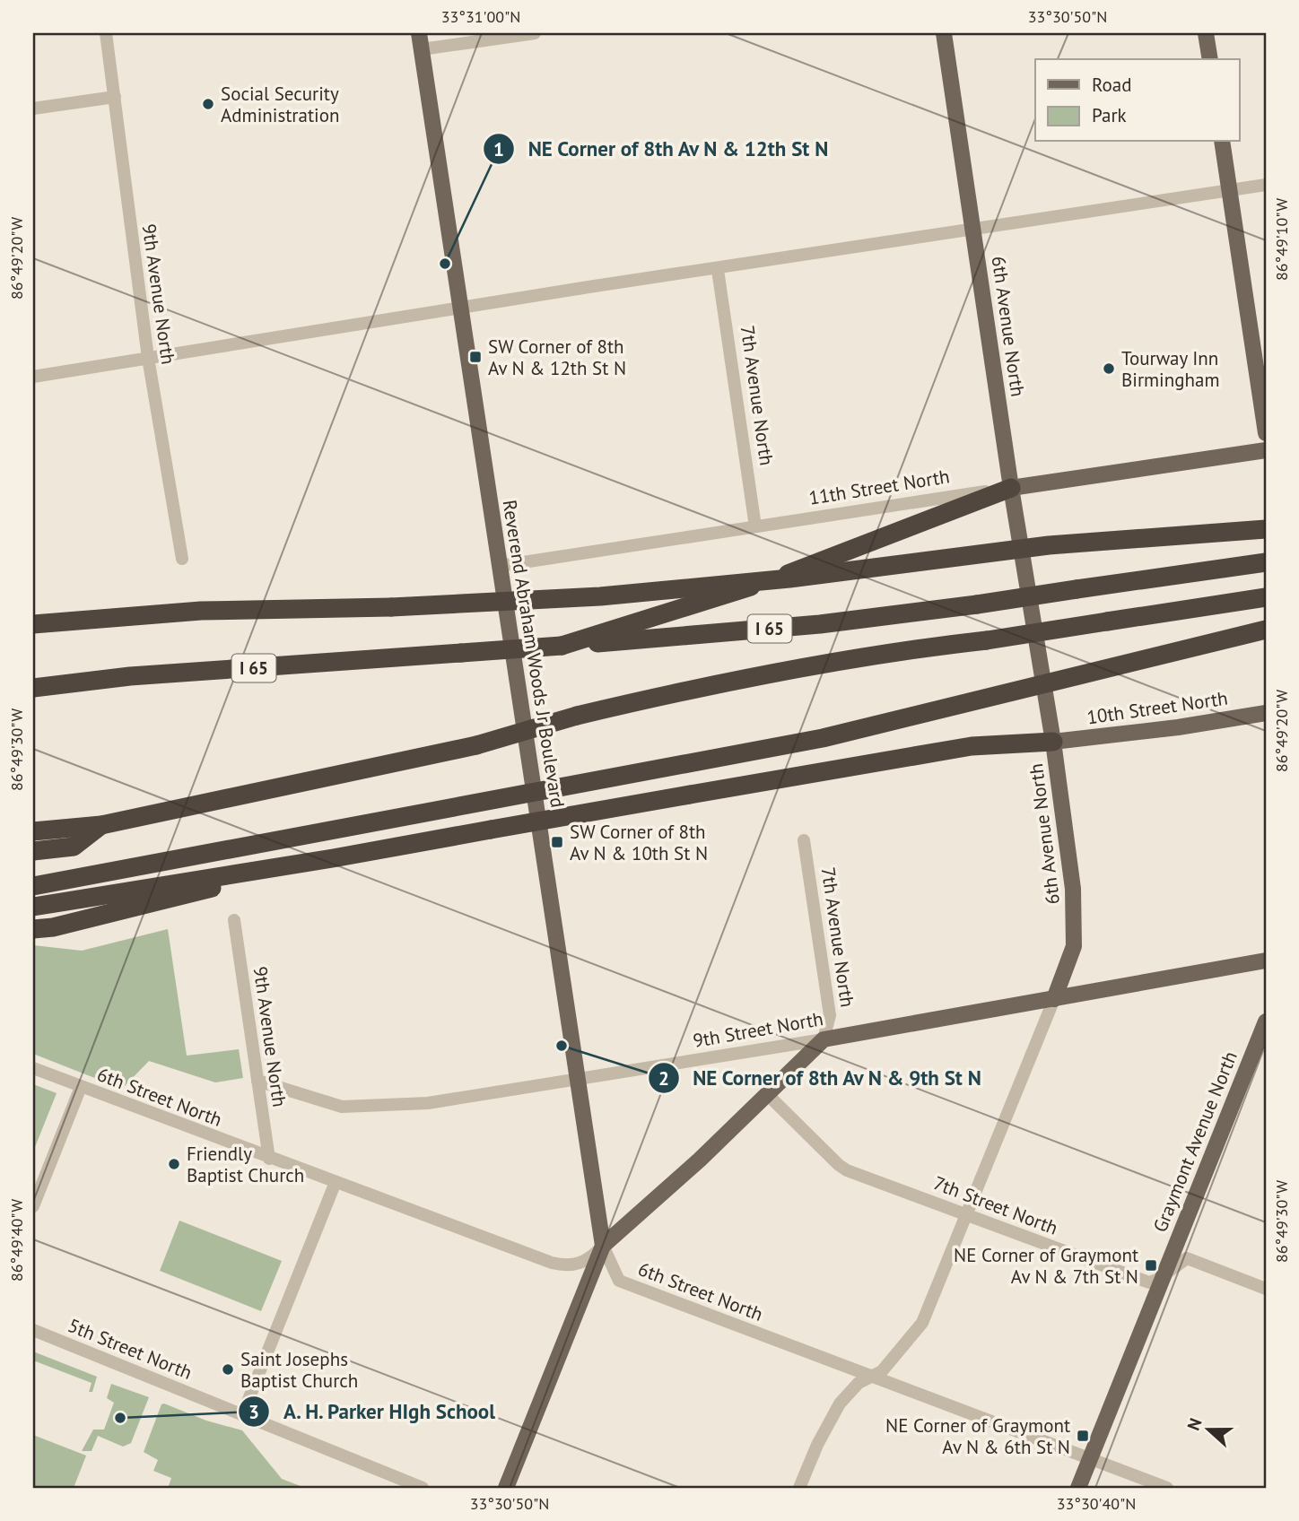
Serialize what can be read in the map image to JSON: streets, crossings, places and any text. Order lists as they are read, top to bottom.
{
  "streets": {
    "highway": ["I 65"],
    "main road": [
      "6th Avenue North",
      "11th Street North",
      "Reverend Abraham Woods Jr Boulevard",
      "10th Street North",
      "9th Street North",
      "Graymont Avenue North"
    ],
    "street": [
      "9th Avenue North",
      "7th Avenue North",
      "6th Street North",
      "7th Street North",
      "5th Street North"
    ]
  },
  "crossings": [
    ["9th Avenue North", "9th Street North"],
    ["9th Avenue North", "6th Street North"],
    ["6th Avenue North", "11th Street North"],
    ["6th Avenue North", "10th Street North"],
    ["6th Avenue North", "9th Street North"],
    ["6th Avenue North", "6th Street North"],
    ["6th Avenue North", "7th Street North"],
    ["7th Avenue North", "11th Street North"],
    ["7th Avenue North", "9th Street North"],
    ["11th Street North", "Reverend Abraham Woods Jr Boulevard"],
    ["Reverend Abraham Woods Jr Boulevard", "9th Street North"],
    ["Reverend Abraham Woods Jr Boulevard", "6th Street North"],
    ["6th Street North", "Graymont Avenue North"],
    ["Graymont Avenue North", "7th Street North"]
  ],
  "places": {
    "other": [
      "Social Security Administration",
      "NE Corner of 8th Av N & 12th St N",
      "Tourway Inn Birmingham",
      "NE Corner of 8th Av N & 9th St N",
      "Friendly Baptist Church",
      "Saint Josephs Baptist Church",
      "A. H. Parker HIgh School"
    ],
    "transit": [
      "SW Corner of 8th Av N & 12th St N",
      "SW Corner of 8th Av N & 10th St N",
      "NE Corner of Graymont Av N & 7th St N",
      "NE Corner of Graymont Av N & 6th St N"
    ]
  },
  "legend": ["Road", "Park"],
  "north": "left",
  "coordinates": [
    "33°31'00\"N",
    "33°30'50\"N",
    "86°49'10\"W",
    "86°49'20\"W",
    "86°49'30\"W",
    "86°49'40\"W",
    "33°30'40\"N"
  ]
}
